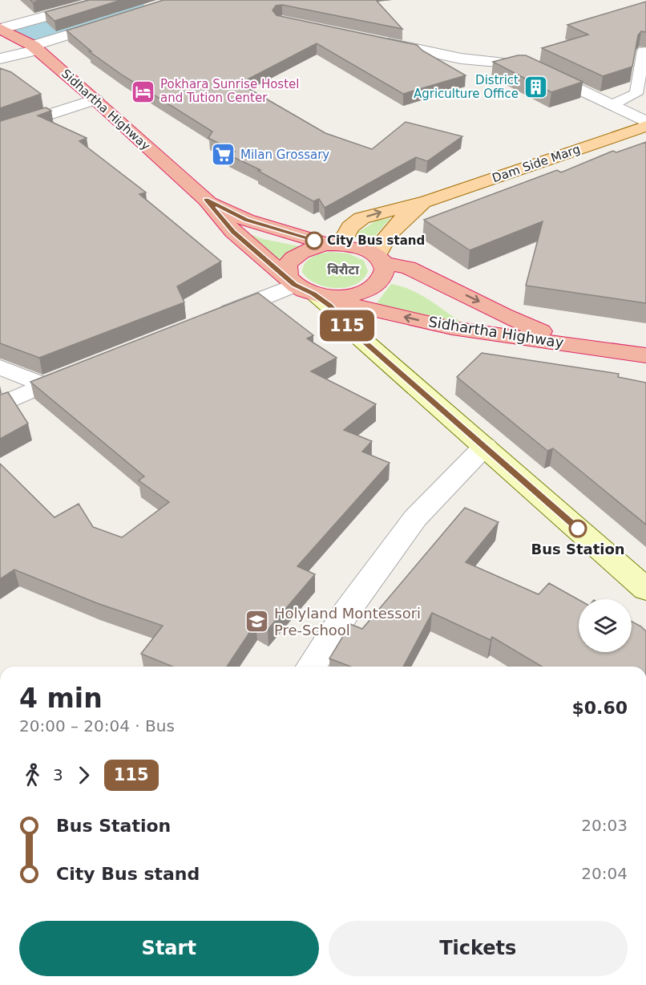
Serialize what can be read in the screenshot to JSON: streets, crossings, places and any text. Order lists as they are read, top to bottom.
{
  "streets": {
    "highway": ["Sidhartha Highway"],
    "main road": ["Dam Side Marg"]
  },
  "districts": ["बिरौटा"],
  "places": {
    "building": ["District Agriculture Office"],
    "hotel": ["Pokhara Sunrise Hostel and Tution Center"],
    "supermarket": ["Milan Grossary"],
    "other": ["City Bus stand", "Bus Station"],
    "school or university": ["Holyland Montessori Pre-School"]
  },
  "lines": ["bus line 115"],
  "page": {
    "on_map": "115",
    "heading": ["4 min", "20:00 – 20:04 · Bus", "$0.60"],
    "legs": ["3", "115"],
    "list": [
      {
        "name": "Bus Station",
        "value": "20:03"
      },
      {
        "name": "City Bus stand",
        "value": "20:04"
      }
    ],
    "buttons": ["Start", "Tickets"]
  }
}
